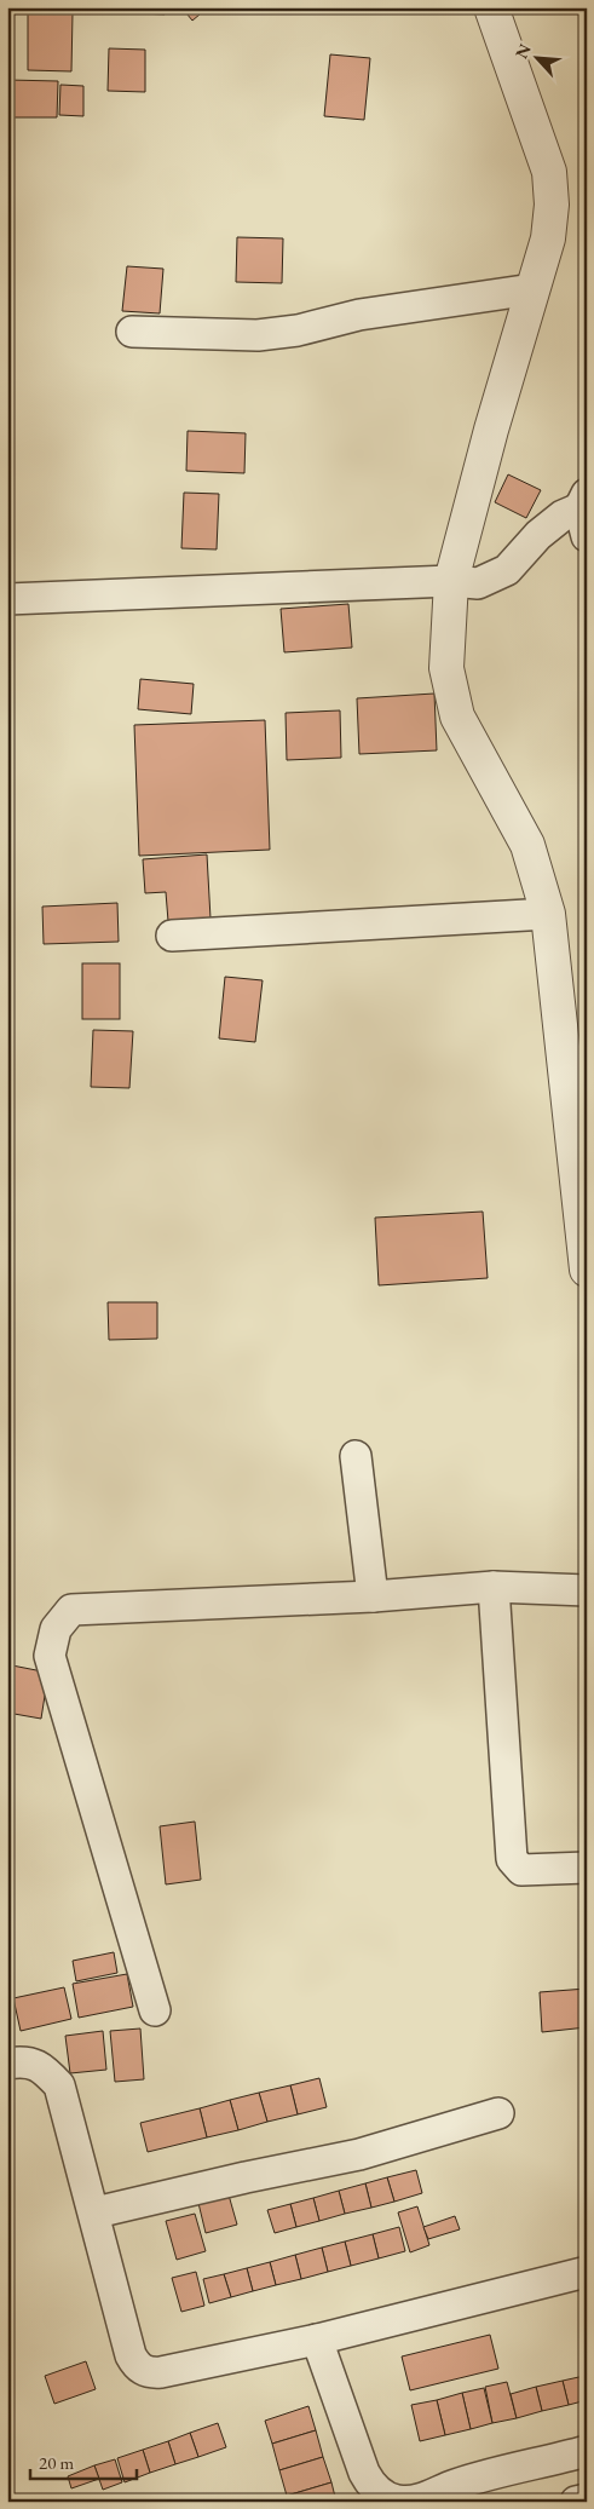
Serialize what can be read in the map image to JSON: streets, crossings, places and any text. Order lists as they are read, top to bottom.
{
  "scale_bar": "20 m",
  "north": "top left"
}
